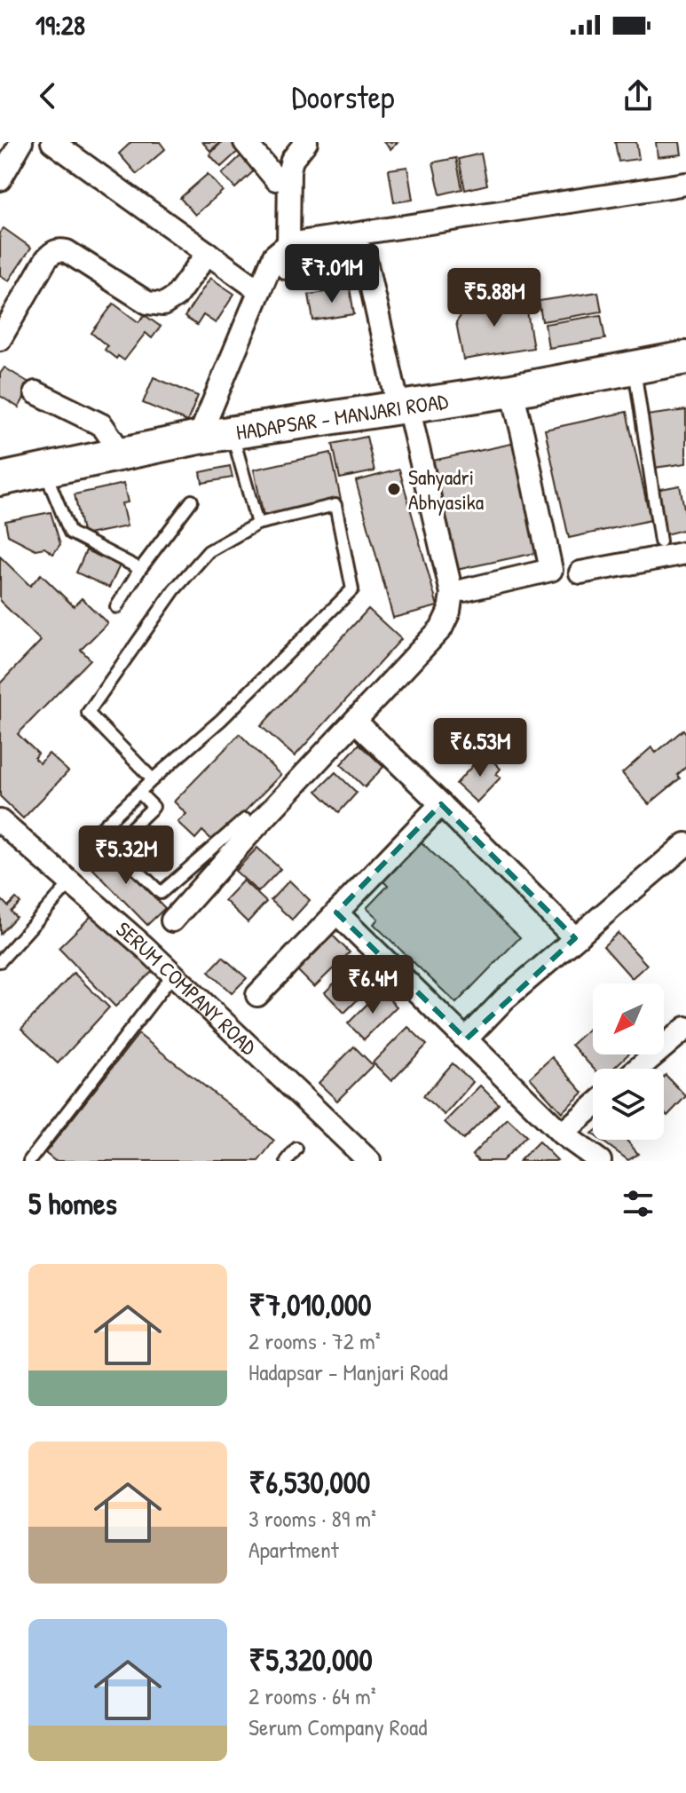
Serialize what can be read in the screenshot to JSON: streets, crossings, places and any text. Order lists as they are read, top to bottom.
{
  "streets": {
    "main road": ["HADAPSAR - MANJARI ROAD"],
    "street": ["SERUM COMPANY ROAD"]
  },
  "places": ["Sahyadri Abhyasika"],
  "north": "bottom left",
  "page": {
    "status": "19:28",
    "header": "Doorstep",
    "price": [
      "₹7.01M",
      "₹5.88M",
      "₹6.53M",
      "₹5.32M",
      "₹6.4M"
    ],
    "heading": "5 homes",
    "list": [
      {
        "name": "₹7,010,000",
        "note": "2 rooms · 72 m² · Hadapsar - Manjari Road"
      },
      {
        "name": "₹6,530,000",
        "note": "3 rooms · 89 m² · Apartment"
      },
      {
        "name": "₹5,320,000",
        "note": "2 rooms · 64 m² · Serum Company Road"
      }
    ]
  }
}
